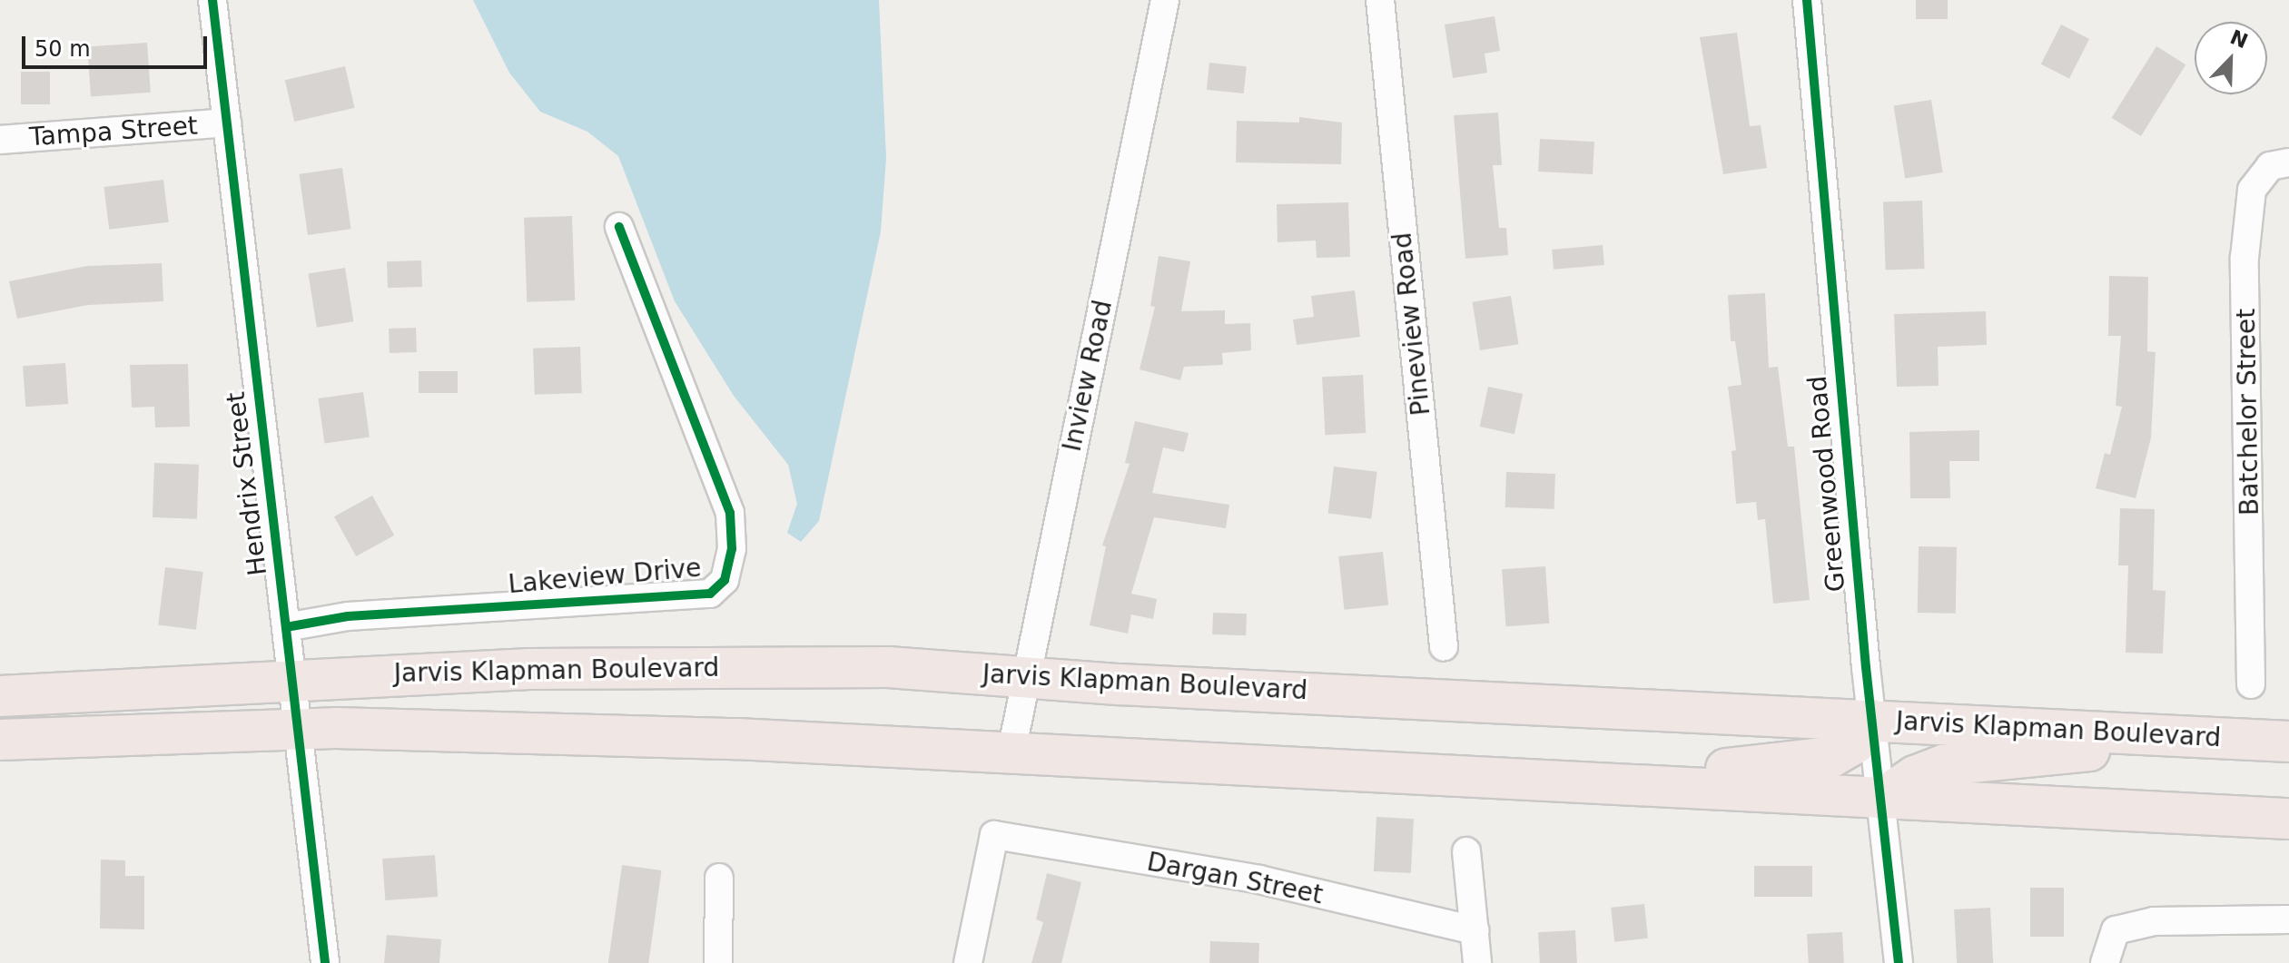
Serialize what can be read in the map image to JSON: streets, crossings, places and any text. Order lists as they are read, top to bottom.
{
  "streets": {
    "highway": ["Jarvis Klapman Boulevard"],
    "street": [
      "Tampa Street",
      "Pineview Road",
      "Inview Road",
      "Batchelor Street",
      "Hendrix Street",
      "Greenwood Road",
      "Lakeview Drive",
      "Dargan Street"
    ]
  },
  "crossings": [
    ["Tampa Street", "Hendrix Street"],
    ["Inview Road", "Jarvis Klapman Boulevard"],
    ["Hendrix Street", "Lakeview Drive"],
    ["Hendrix Street", "Jarvis Klapman Boulevard"],
    ["Greenwood Road", "Jarvis Klapman Boulevard"]
  ],
  "scale_bar": "50 m",
  "north": "top right"
}
